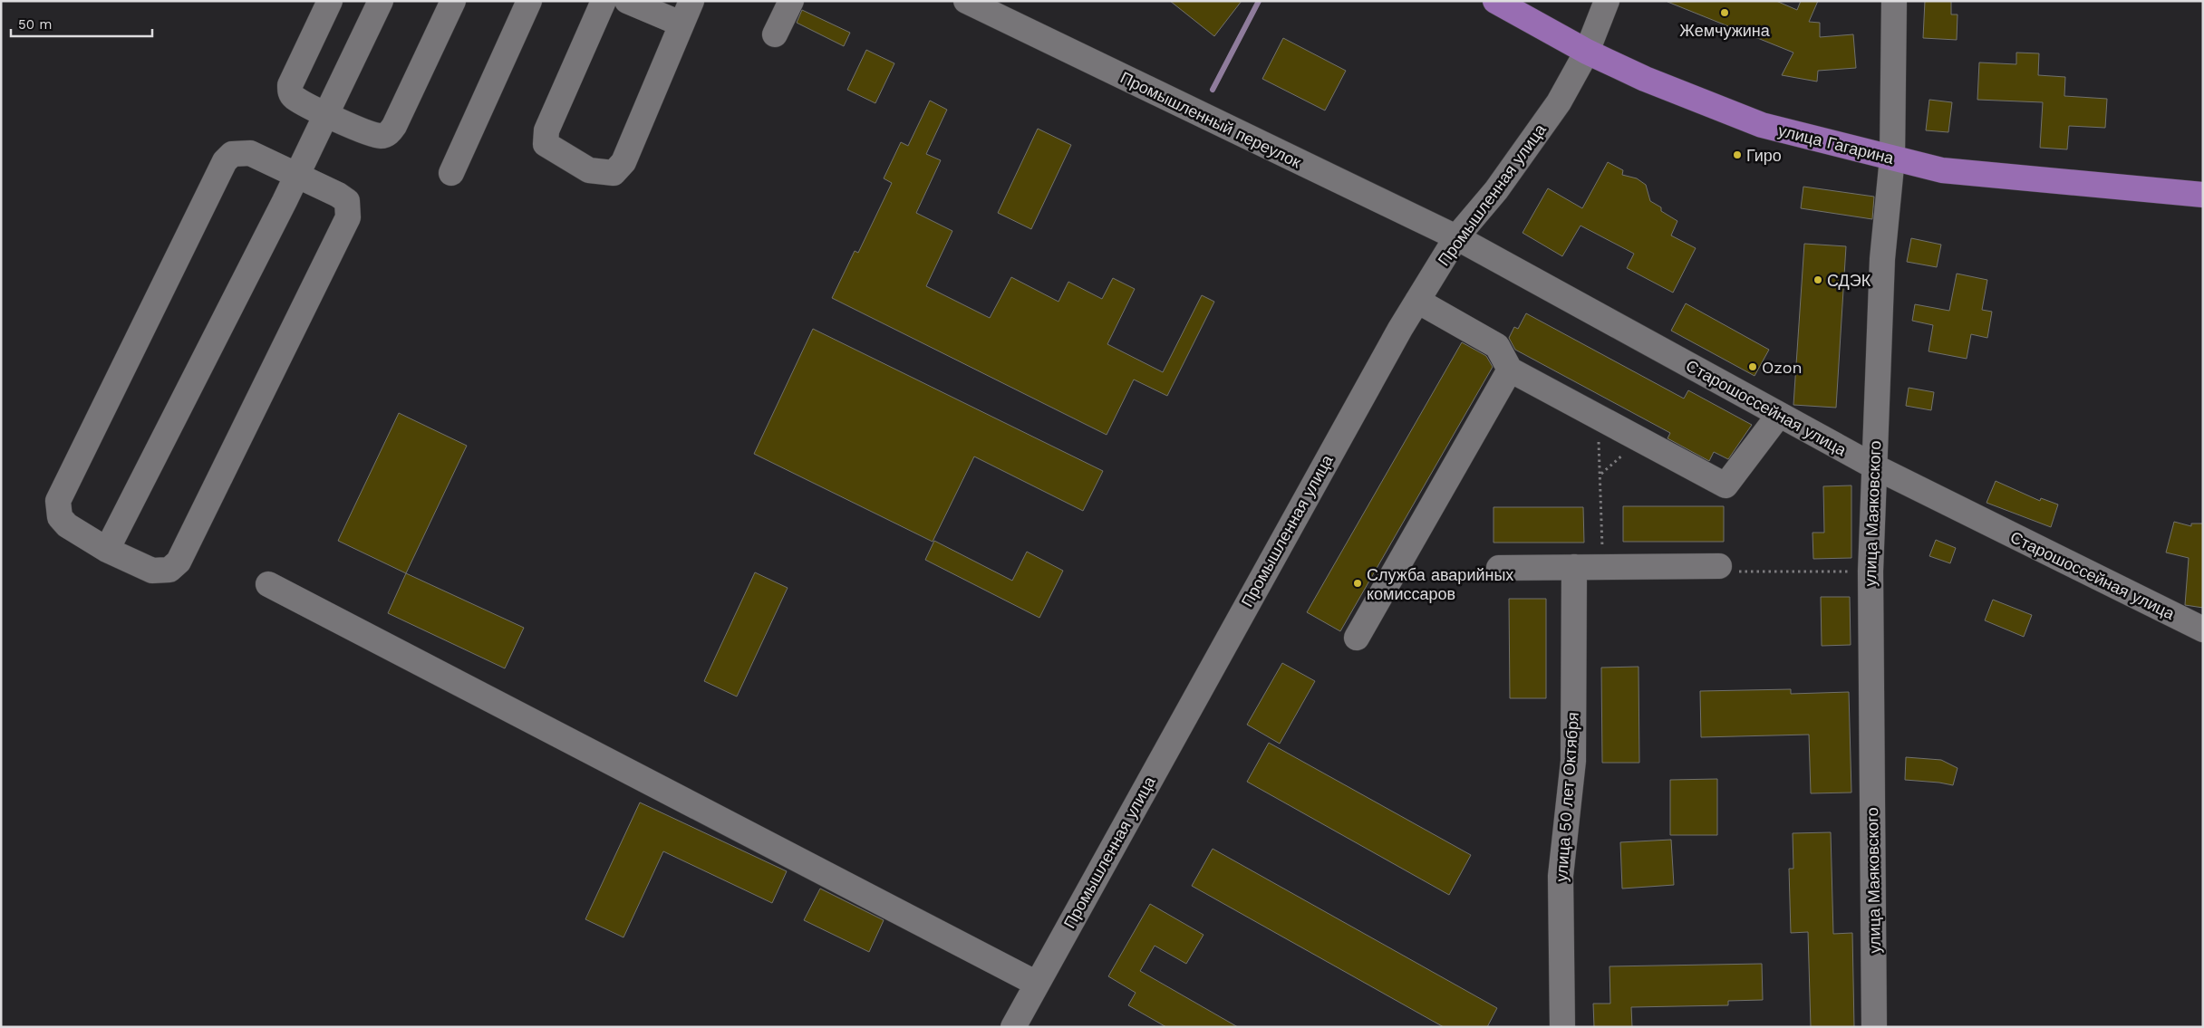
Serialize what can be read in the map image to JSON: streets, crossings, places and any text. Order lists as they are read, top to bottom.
{
  "streets": {
    "main road": ["улица Гагарина"],
    "street": [
      "Промышленный переулок",
      "Промышленная улица",
      "Старошоссейная улица",
      "улица Маяковского",
      "улица 50 лет Октября"
    ]
  },
  "crossings": [
    ["Промышленный переулок", "Промышленная улица"],
    ["Промышленный переулок", "Старошоссейная улица"],
    ["улица Гагарина", "Промышленная улица"],
    ["улица Гагарина", "улица Маяковского"],
    ["Промышленная улица", "Старошоссейная улица"],
    ["Старошоссейная улица", "улица Маяковского"]
  ],
  "places": [
    "Жемчужина",
    "Гиро",
    "СДЭК",
    "Ozon",
    "Служба аварийных комиссаров"
  ],
  "scale_bar": "50 m"
}
